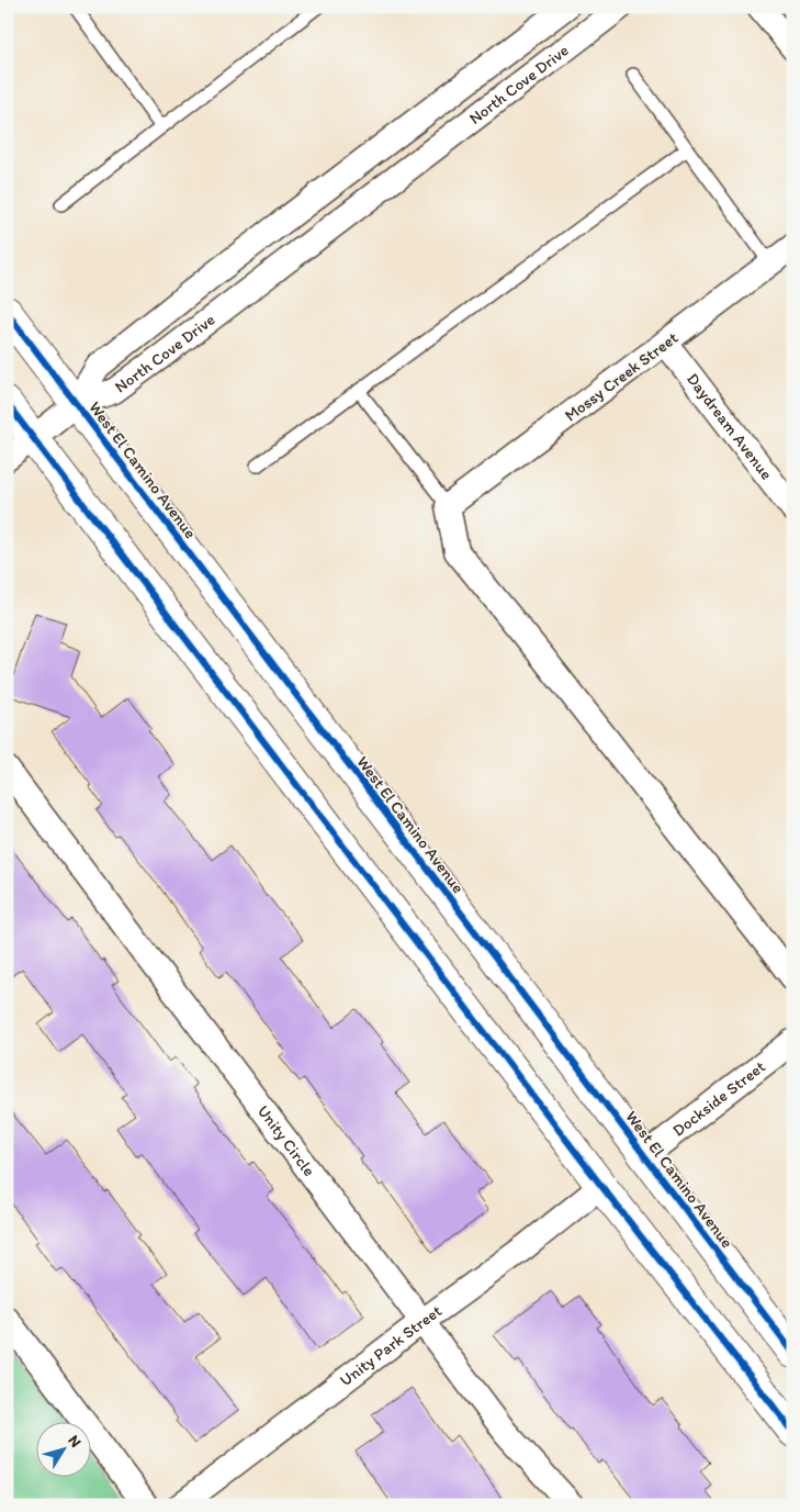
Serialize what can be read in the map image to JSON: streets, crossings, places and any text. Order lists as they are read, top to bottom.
{
  "streets": {
    "main road": ["West El Camino Avenue"],
    "street": [
      "North Cove Drive",
      "Mossy Creek Street",
      "Daydream Avenue",
      "Dockside Street",
      "Unity Circle",
      "Unity Park Street"
    ]
  },
  "crossings": [
    ["North Cove Drive", "West El Camino Avenue"],
    ["Mossy Creek Street", "Daydream Avenue"],
    ["West El Camino Avenue", "Dockside Street"],
    ["Unity Circle", "Unity Park Street"]
  ],
  "north": "top right"
}
